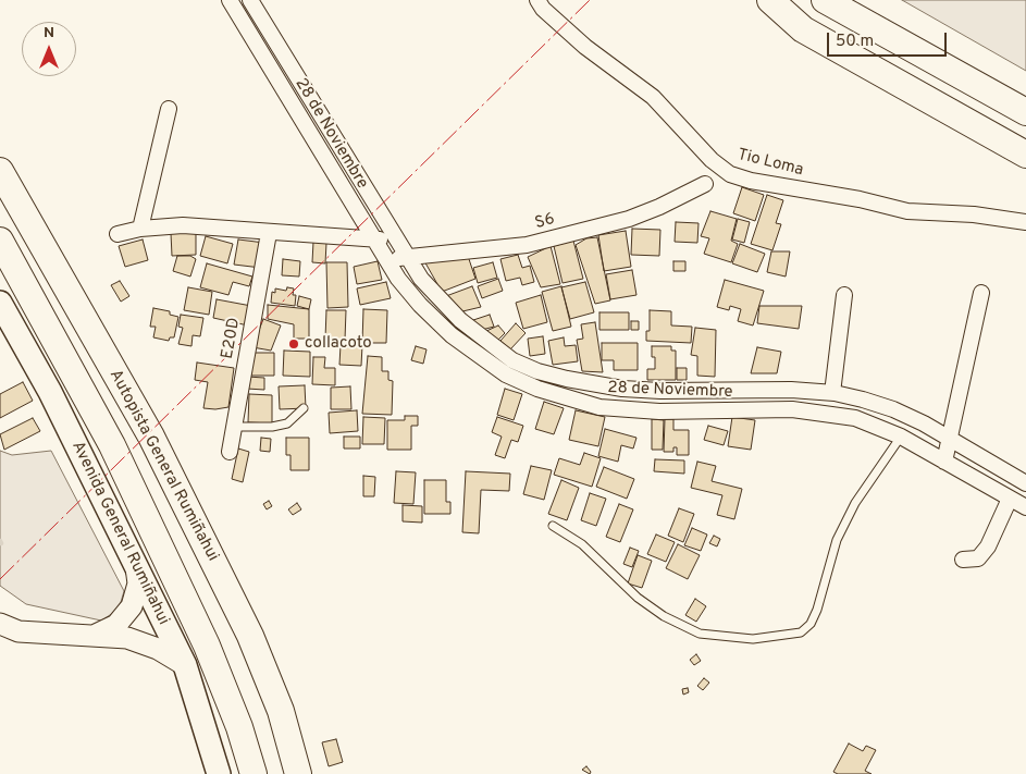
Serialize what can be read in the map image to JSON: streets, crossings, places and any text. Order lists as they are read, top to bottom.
{
  "streets": {
    "highway": ["Autopista General Rumiñahui"],
    "main road": ["Avenida General Rumiñahui"],
    "street": [
      "28 de Noviembre",
      "Tio Loma",
      "S6",
      "E20D"
    ]
  },
  "crossings": [
    ["28 de Noviembre", "S6"]
  ],
  "places": ["collacoto"],
  "scale_bar": "50 m",
  "north": "top"
}
